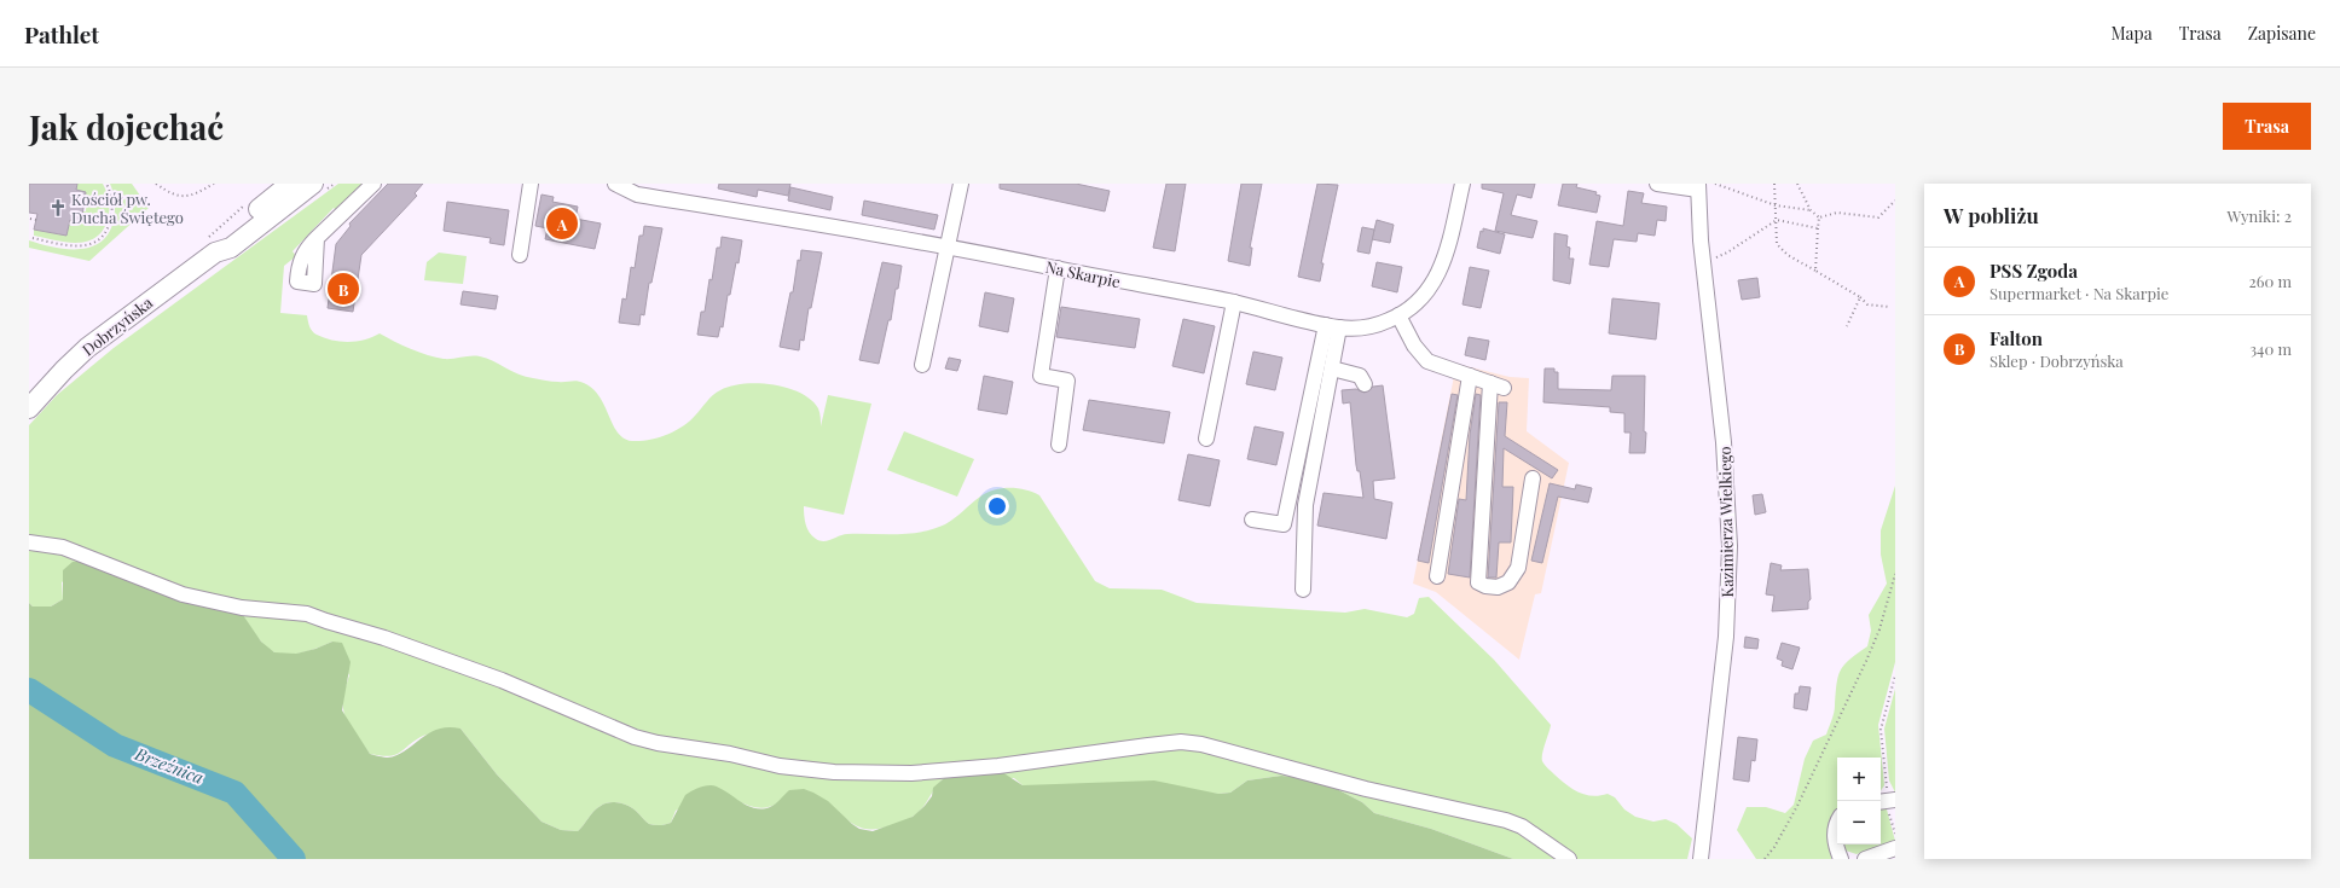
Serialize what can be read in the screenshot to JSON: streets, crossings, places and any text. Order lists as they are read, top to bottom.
{
  "streets": {
    "main road": ["Dobrzyńska"],
    "street": ["Na Skarpie", "Kazimierza Wielkiego"]
  },
  "water": ["Brzeźnica"],
  "places": {
    "church": ["Kościół pw. Ducha Świętego"]
  },
  "page": {
    "header": "Pathlet",
    "nav": ["Mapa", "Trasa", "Zapisane"],
    "buttons": "Trasa",
    "title": "Jak dojechać",
    "heading": ["W pobliżu", "Wyniki: 2"],
    "pins": ["A", "B"],
    "list": [
      {
        "mark": "A",
        "name": "PSS Zgoda",
        "note": "Supermarket · Na Skarpie",
        "value": "260 m"
      },
      {
        "mark": "B",
        "name": "Falton",
        "note": "Sklep · Dobrzyńska",
        "value": "340 m"
      }
    ],
    "map_buttons": ["+", "−"]
  }
}
